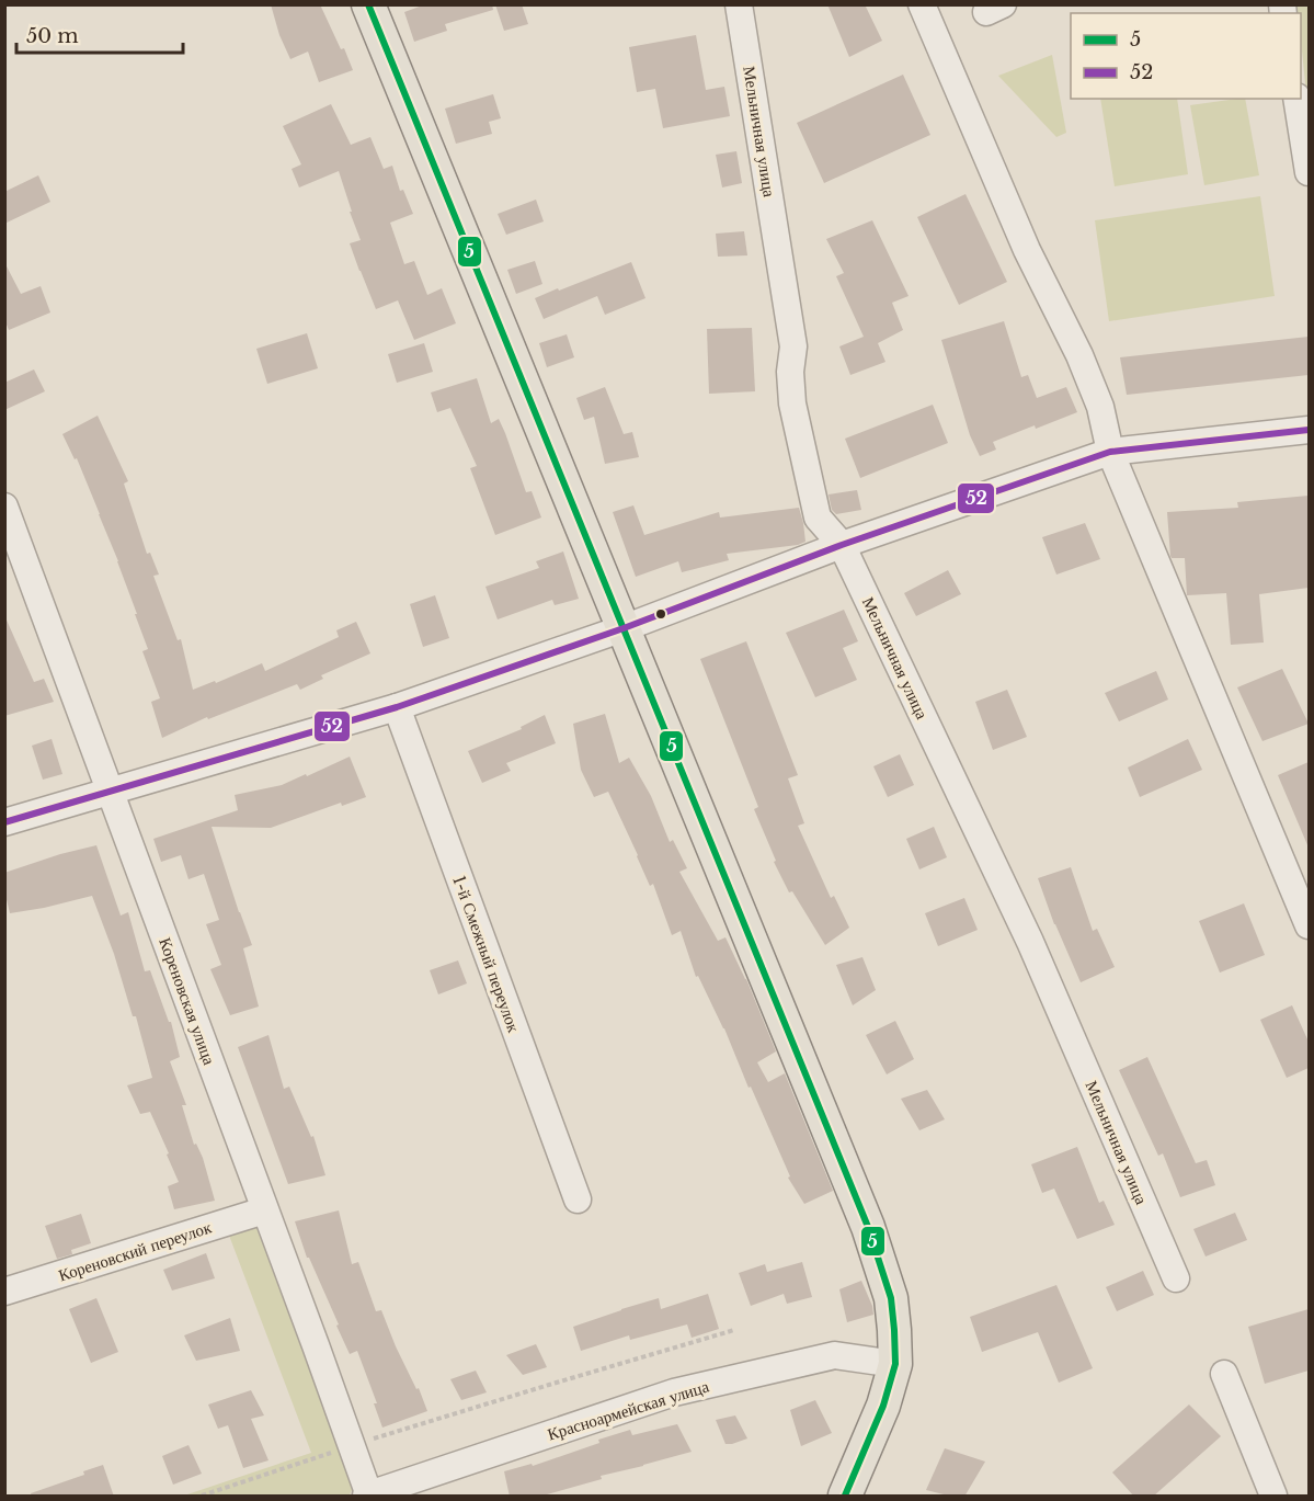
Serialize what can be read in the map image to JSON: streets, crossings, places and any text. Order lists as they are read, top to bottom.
{
  "streets": {
    "street": [
      "Мельничная улица",
      "1-й Смежный переулок",
      "Кореновская улица",
      "Кореновский переулок",
      "Красноармейская улица"
    ]
  },
  "crossings": [
    ["Кореновская улица", "Кореновский переулок"],
    ["Кореновская улица", "Красноармейская улица"]
  ],
  "lines": ["transit line 5", "transit line 52"],
  "legend": ["5", "52"],
  "scale_bar": "50 m"
}
